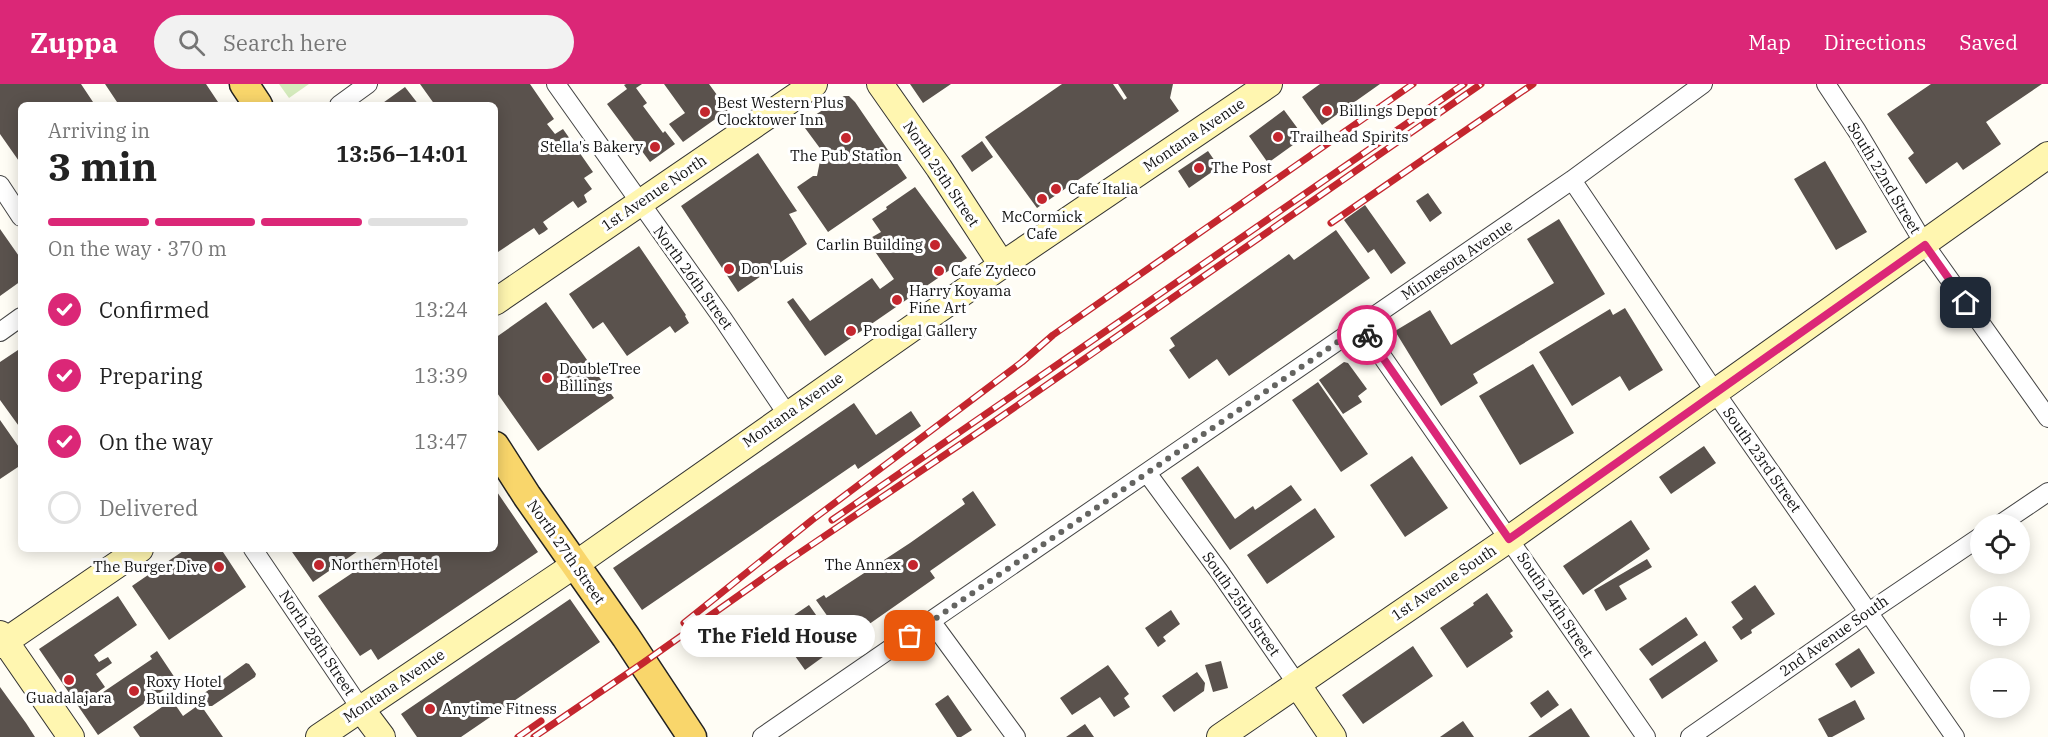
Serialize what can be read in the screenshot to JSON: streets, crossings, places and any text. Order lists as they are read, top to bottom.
{
  "streets": {
    "main road": [
      "Montana Avenue",
      "North 25th Street",
      "1st Avenue North",
      "North 27th Street",
      "1st Avenue South",
      "South 25th Street",
      "North 28th Street"
    ],
    "street": [
      "South 22nd Street",
      "Minnesota Avenue",
      "North 26th Street",
      "South 23rd Street",
      "South 24th Street",
      "2nd Avenue South"
    ]
  },
  "crossings": [
    ["Montana Avenue", "North 25th Street"],
    ["Montana Avenue", "North 26th Street"],
    ["Montana Avenue", "North 27th Street"],
    ["Montana Avenue", "North 28th Street"],
    ["South 22nd Street", "1st Avenue South"],
    ["1st Avenue North", "North 26th Street"],
    ["Minnesota Avenue", "South 23rd Street"],
    ["Minnesota Avenue", "South 25th Street"],
    ["Minnesota Avenue", "South 24th Street"],
    ["South 23rd Street", "1st Avenue South"],
    ["South 23rd Street", "2nd Avenue South"],
    ["1st Avenue South", "South 25th Street"],
    ["1st Avenue South", "South 24th Street"]
  ],
  "places": [
    "Billings Depot",
    "Best Western Plus Clocktower Inn",
    "Trailhead Spirits",
    "The Pub Station",
    "Stella's Bakery",
    "The Post",
    "Cafe Italia",
    "McCormick Cafe",
    "Carlin Building",
    "Don Luis",
    "Cafe Zydeco",
    "Harry Koyama Fine Art",
    "Prodigal Gallery",
    "DoubleTree Billings",
    "Northern Hotel",
    "The Annex",
    "The Burger Dive",
    "The Field House",
    "Guadalajara",
    "Roxy Hotel Building",
    "Anytime Fitness"
  ],
  "page": {
    "header": "Zuppa",
    "search": "Search here",
    "nav": ["Map", "Directions", "Saved"],
    "heading": ["3 min", "Arriving in", "13:56–14:01"],
    "bar": "On the way · 370 m",
    "list": [
      ["Confirmed", "13:24"],
      ["Preparing", "13:39"],
      ["On the way", "13:47"],
      "Delivered"
    ],
    "map_buttons": ["+", "−"],
    "bubble": "The Field House"
  }
}
